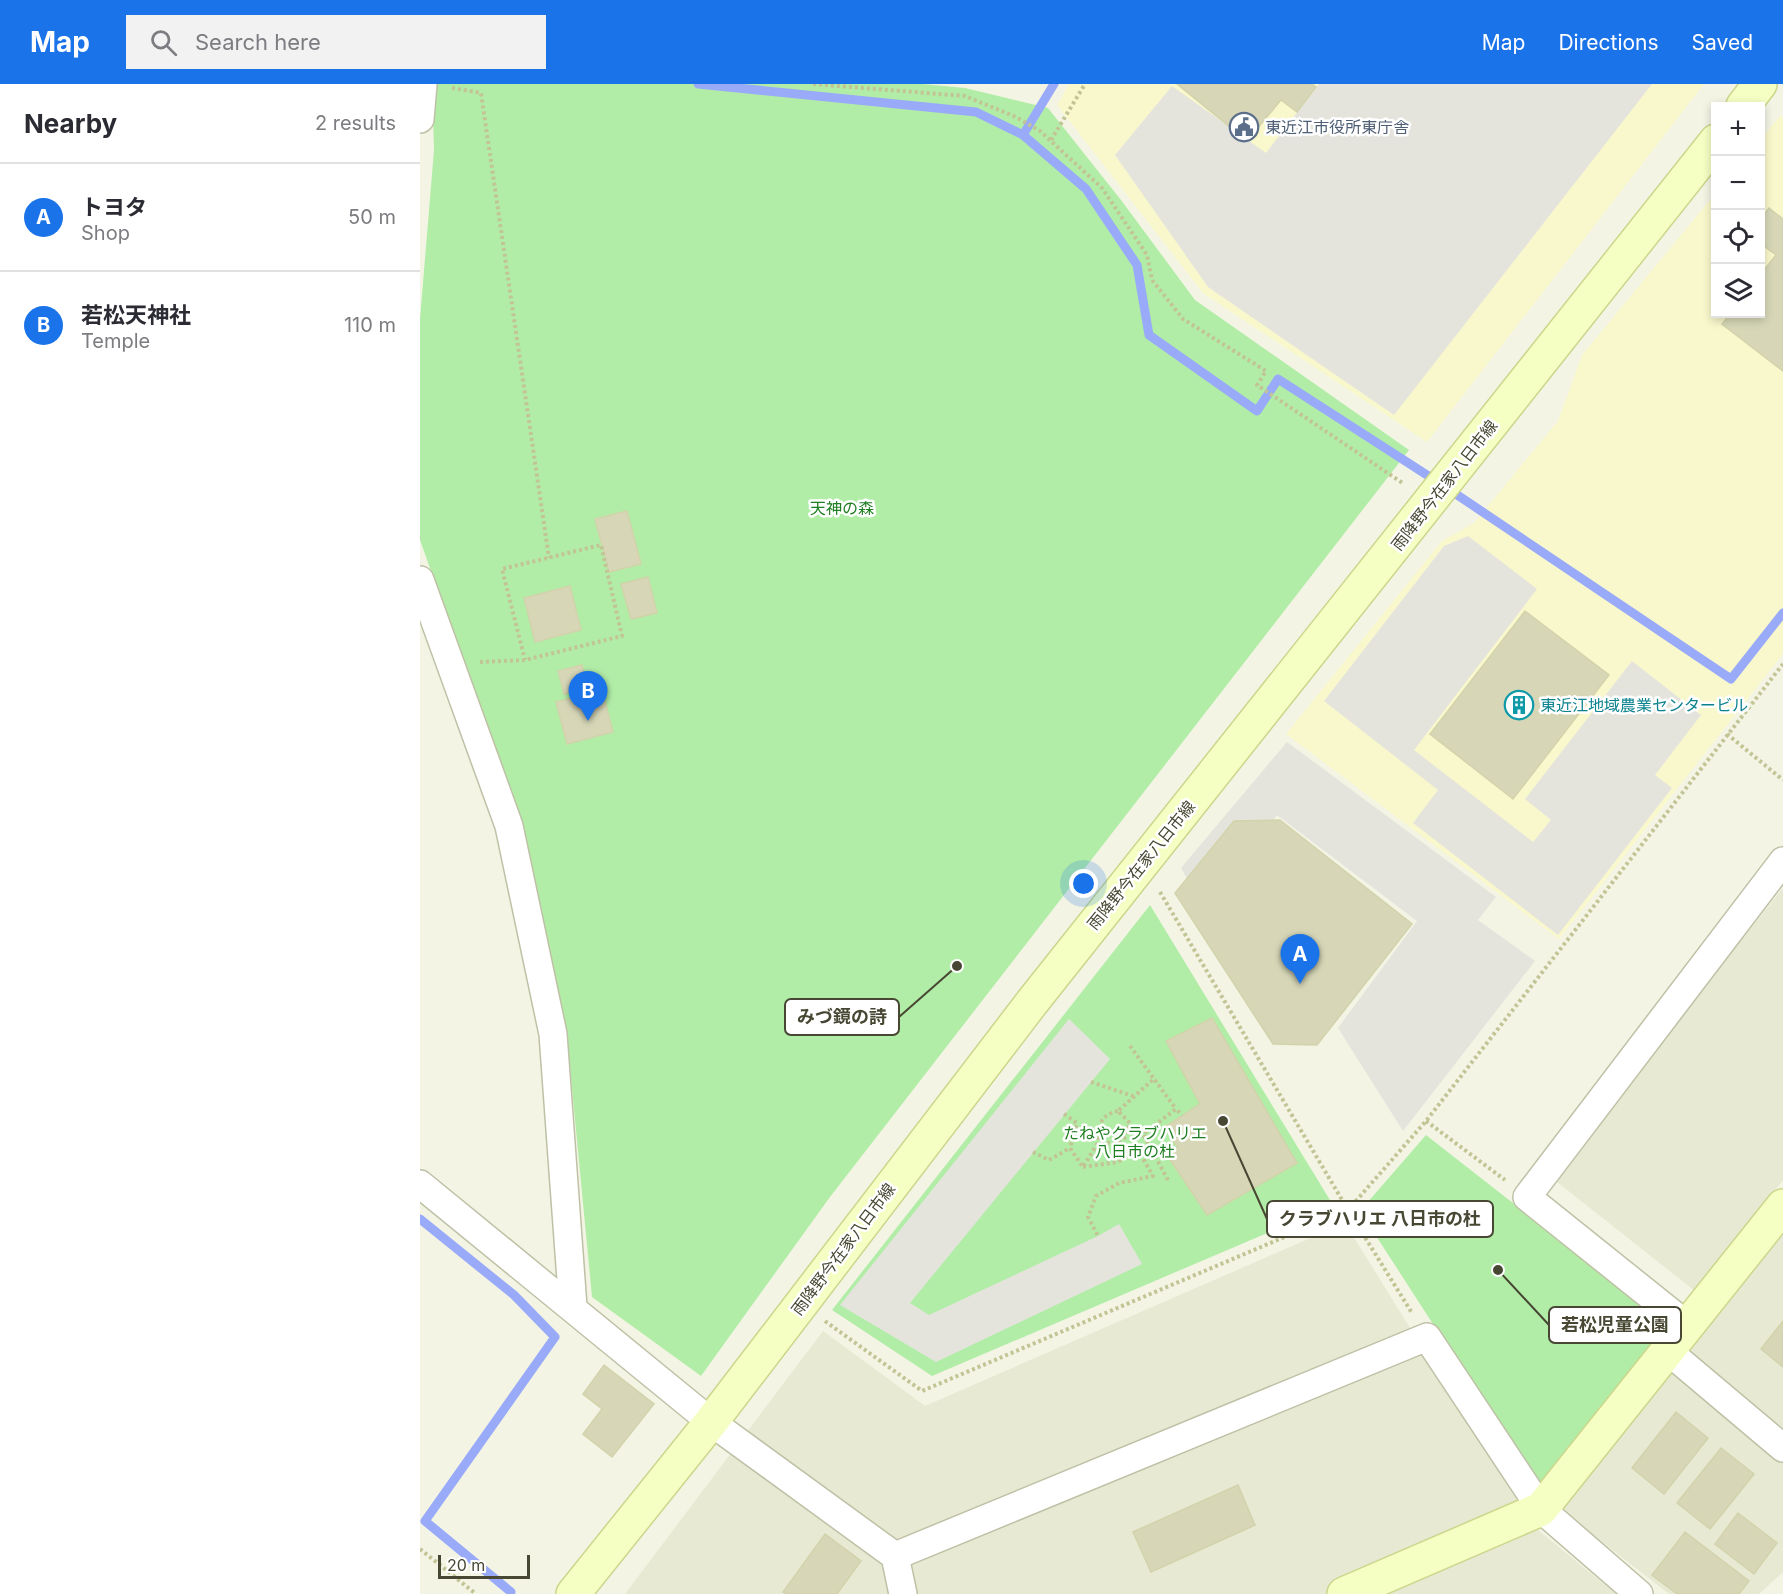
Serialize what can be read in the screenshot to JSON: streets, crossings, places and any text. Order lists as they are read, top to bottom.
{
  "streets": {
    "main road": ["雨降野今在家八日市線"]
  },
  "parks": ["天神の森", "たねやクラブハリエ 八日市の杜"],
  "places": {
    "public building": ["東近江市役所東庁舎"],
    "building": ["東近江地域農業センタービル"],
    "other": ["みづ鏡の詩", "クラブハリエ 八日市の杜", "若松児童公園"]
  },
  "scale_bar": "20 m",
  "page": {
    "header": "Map",
    "search": "Search here",
    "nav": ["Map", "Directions", "Saved"],
    "heading": ["Nearby", "2 results"],
    "map_buttons": ["+", "−"],
    "list": [
      {
        "mark": "A",
        "name": "トヨタ",
        "note": "Shop",
        "value": "50 m"
      },
      {
        "mark": "B",
        "name": "若松天神社",
        "note": "Temple",
        "value": "110 m"
      }
    ],
    "pins": ["B", "A"],
    "scale": "20 m"
  }
}
